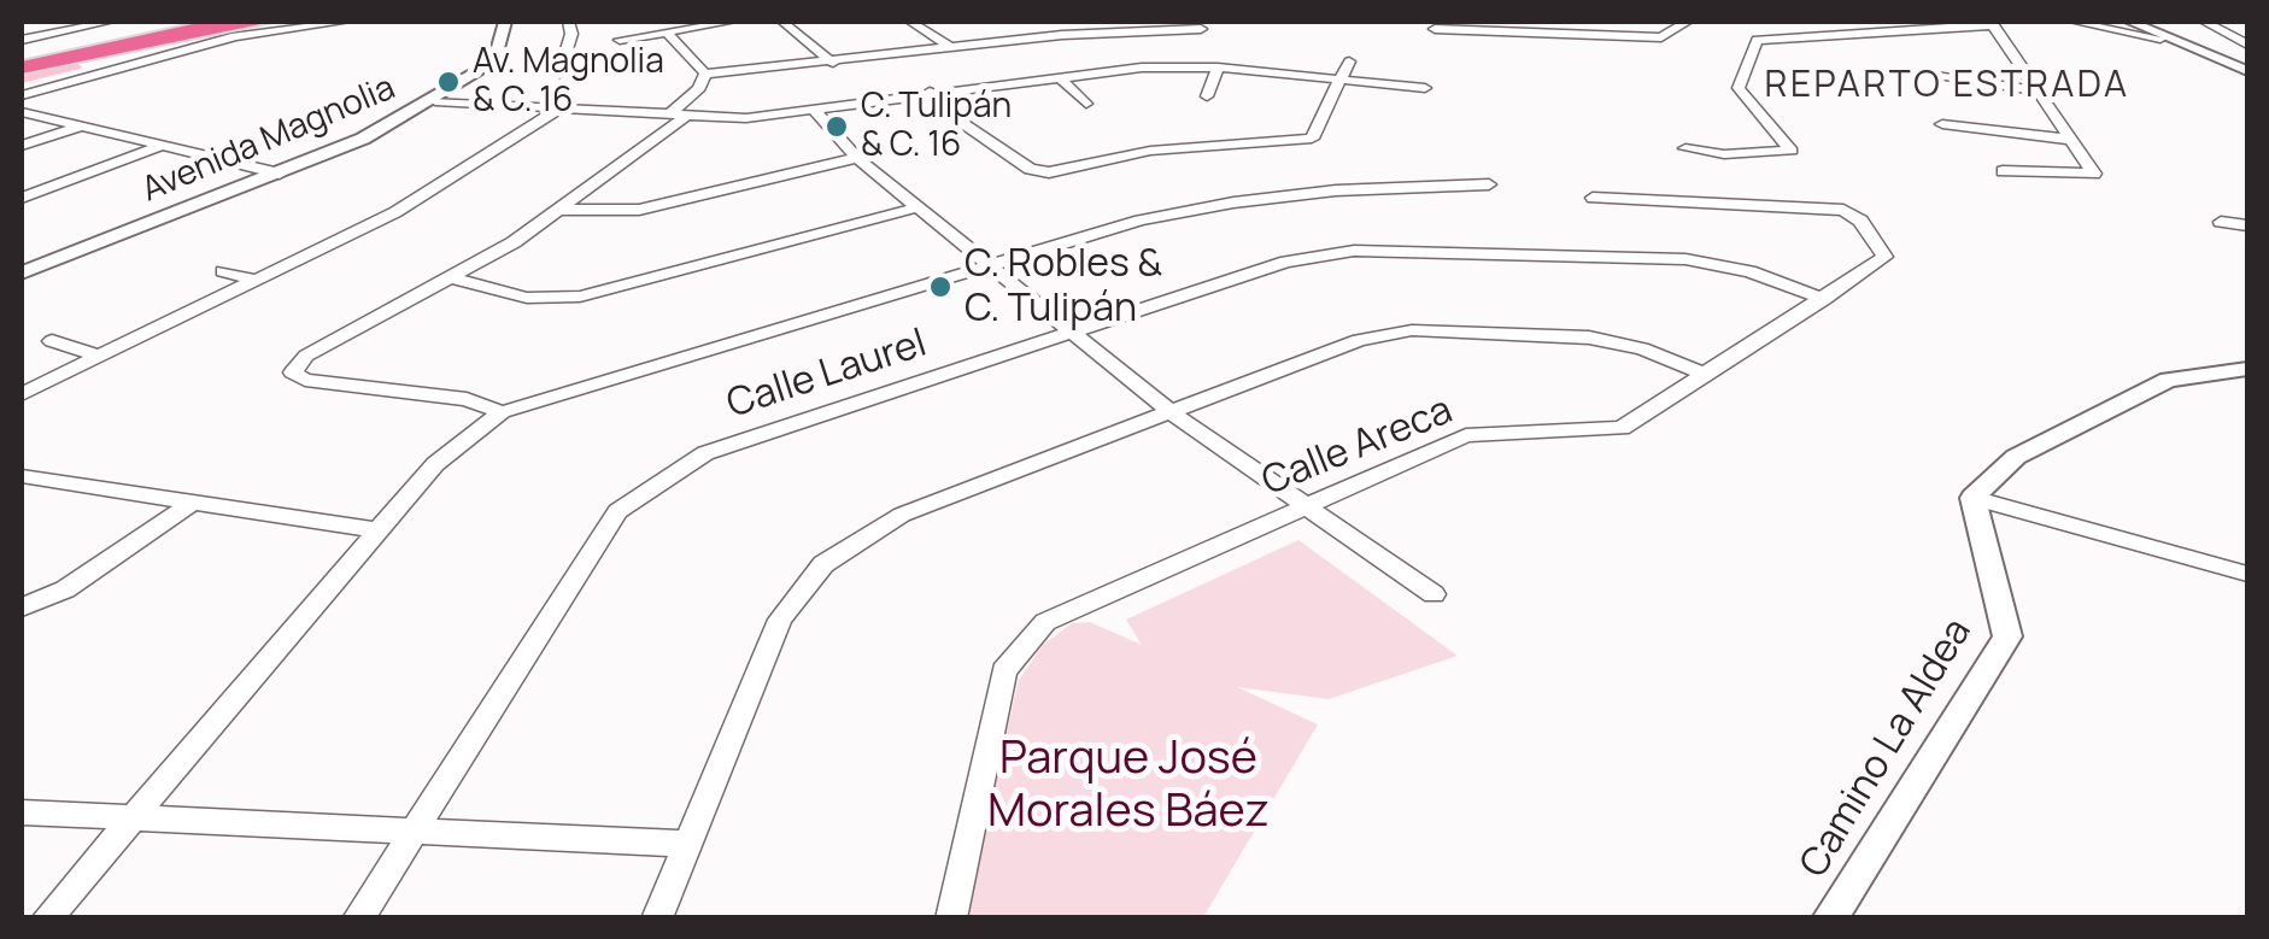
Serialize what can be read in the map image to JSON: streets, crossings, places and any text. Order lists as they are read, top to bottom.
{
  "streets": {
    "street": [
      "Avenida Magnolia",
      "Calle Laurel",
      "Calle Areca",
      "Camino La Aldea"
    ]
  },
  "crossings": [
    ["Calle Laurel", "Calle Areca"]
  ],
  "districts": ["REPARTO ESTRADA"],
  "parks": ["Parque José Morales Báez"],
  "places": ["Av. Magnolia & C. 16", "C. Tulipán & C. 16", "C. Robles & C. Tulipán"]
}
